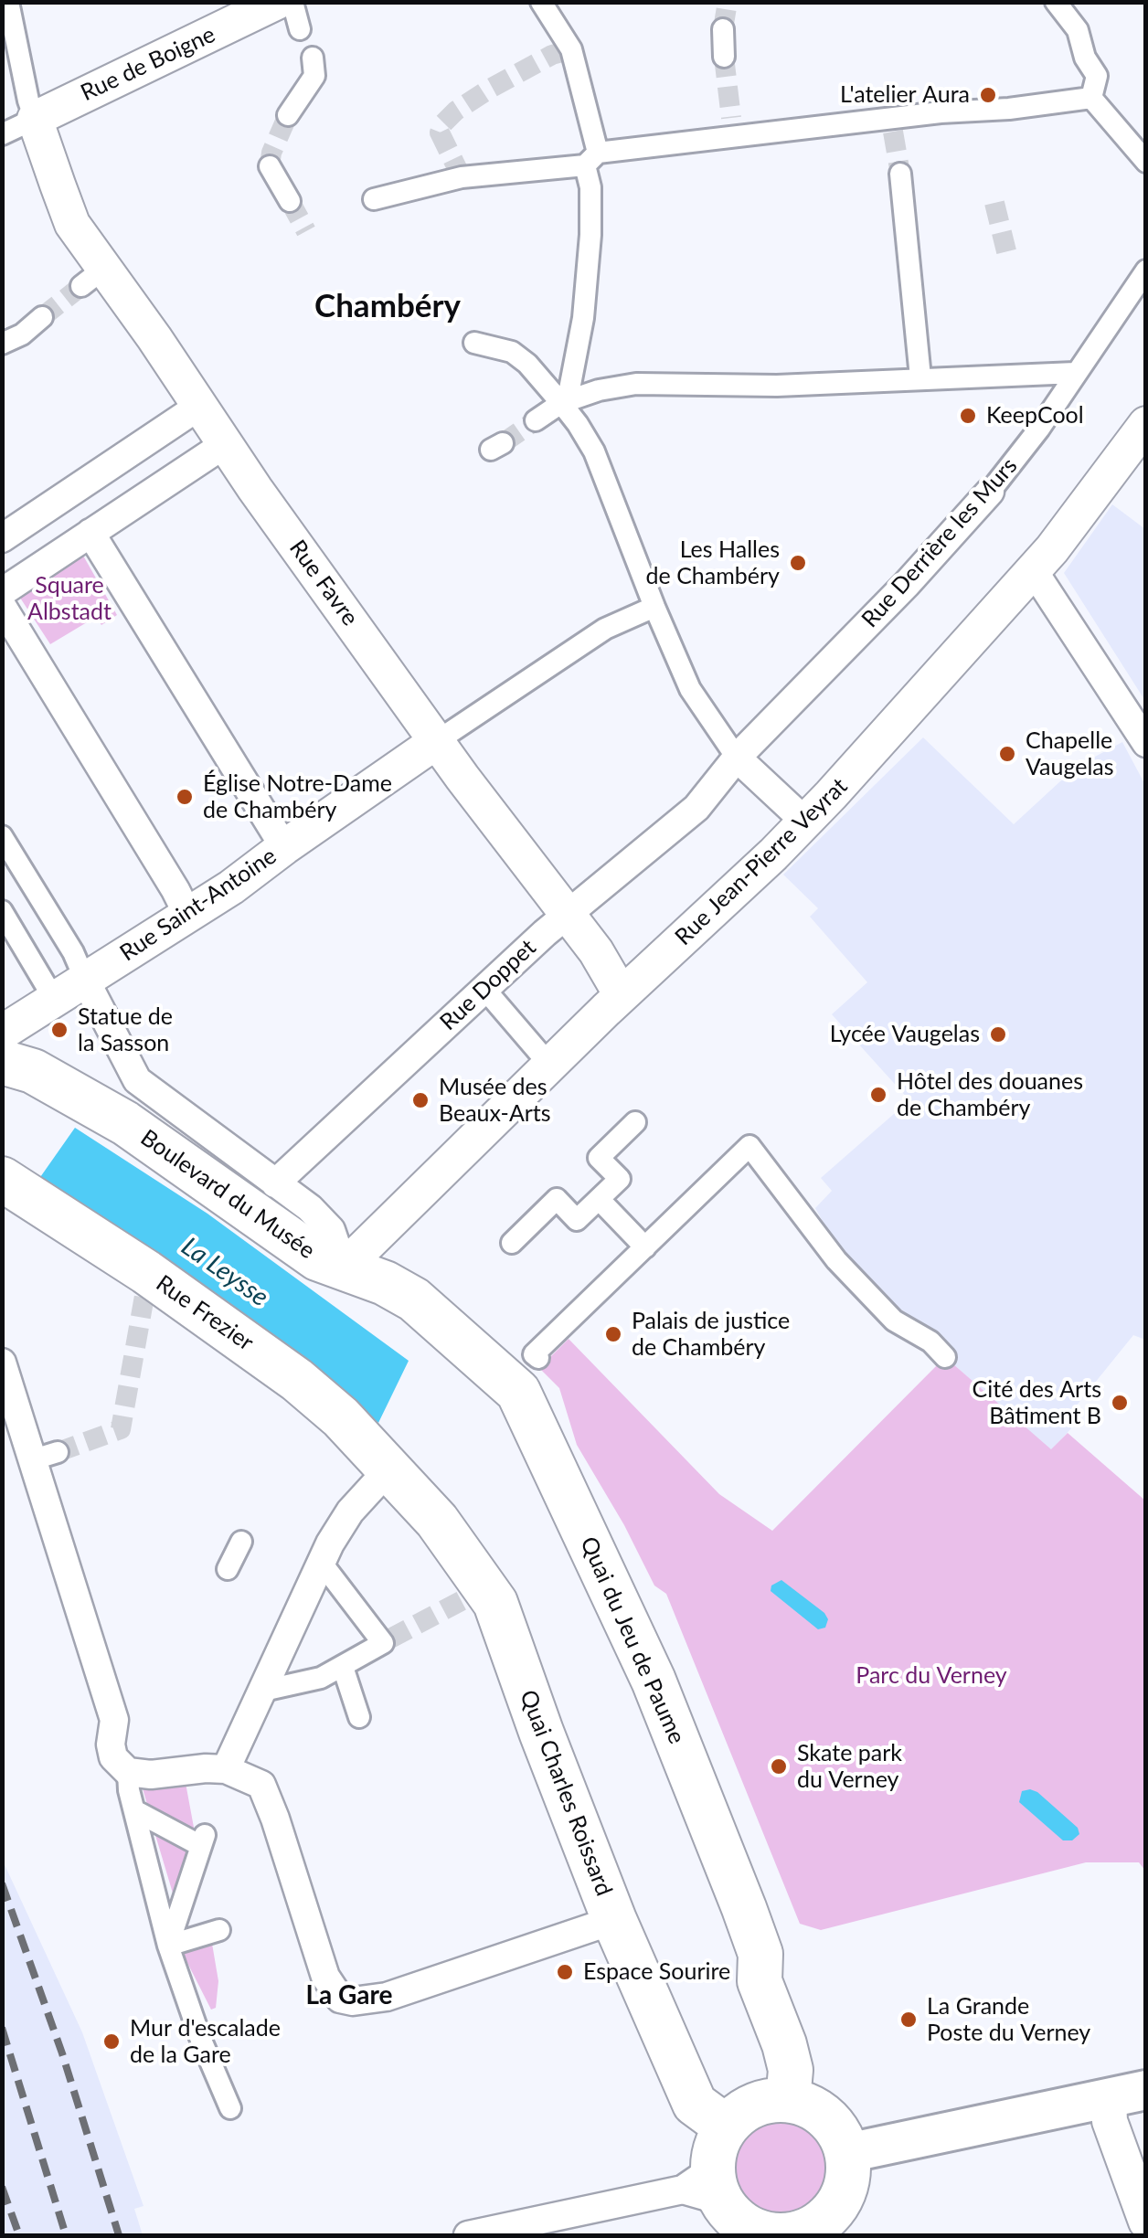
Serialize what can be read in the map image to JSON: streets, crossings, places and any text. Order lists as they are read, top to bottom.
{
  "streets": {
    "main road": [
      "Boulevard du Musée",
      "Rue Frezier",
      "Quai du Jeu de Paume",
      "Quai Charles Roissard"
    ],
    "street": [
      "Rue de Boigne",
      "Rue Derrière les Murs",
      "Rue Favre",
      "Rue Jean-Pierre Veyrat",
      "Rue Saint-Antoine",
      "Rue Doppet"
    ]
  },
  "crossings": [
    ["Rue de Boigne", "Rue Favre"],
    ["Rue Derrière les Murs", "Rue Doppet"],
    ["Rue Favre", "Rue Jean-Pierre Veyrat"],
    ["Rue Favre", "Rue Saint-Antoine"],
    ["Rue Favre", "Rue Doppet"],
    ["Rue Jean-Pierre Veyrat", "Boulevard du Musée"],
    ["Rue Jean-Pierre Veyrat", "Quai du Jeu de Paume"],
    ["Rue Saint-Antoine", "Boulevard du Musée"],
    ["Rue Doppet", "Boulevard du Musée"],
    ["Boulevard du Musée", "Quai du Jeu de Paume"],
    ["Rue Frezier", "Quai Charles Roissard"],
    ["Quai du Jeu de Paume", "Quai Charles Roissard"]
  ],
  "districts": ["Chambéry", "La Gare"],
  "water": ["La Leysse"],
  "parks": ["Square Albstadt", "Parc du Verney"],
  "places": [
    "L'atelier Aura",
    "KeepCool",
    "Les Halles de Chambéry",
    "Chapelle Vaugelas",
    "Église Notre-Dame de Chambéry",
    "Statue de la Sasson",
    "Lycée Vaugelas",
    "Hôtel des douanes de Chambéry",
    "Musée des Beaux-Arts",
    "Palais de justice de Chambéry",
    "Cité des Arts Bâtiment B",
    "Skate park du Verney",
    "Espace Sourire",
    "La Grande Poste du Verney",
    "Mur d'escalade de la Gare"
  ]
}
